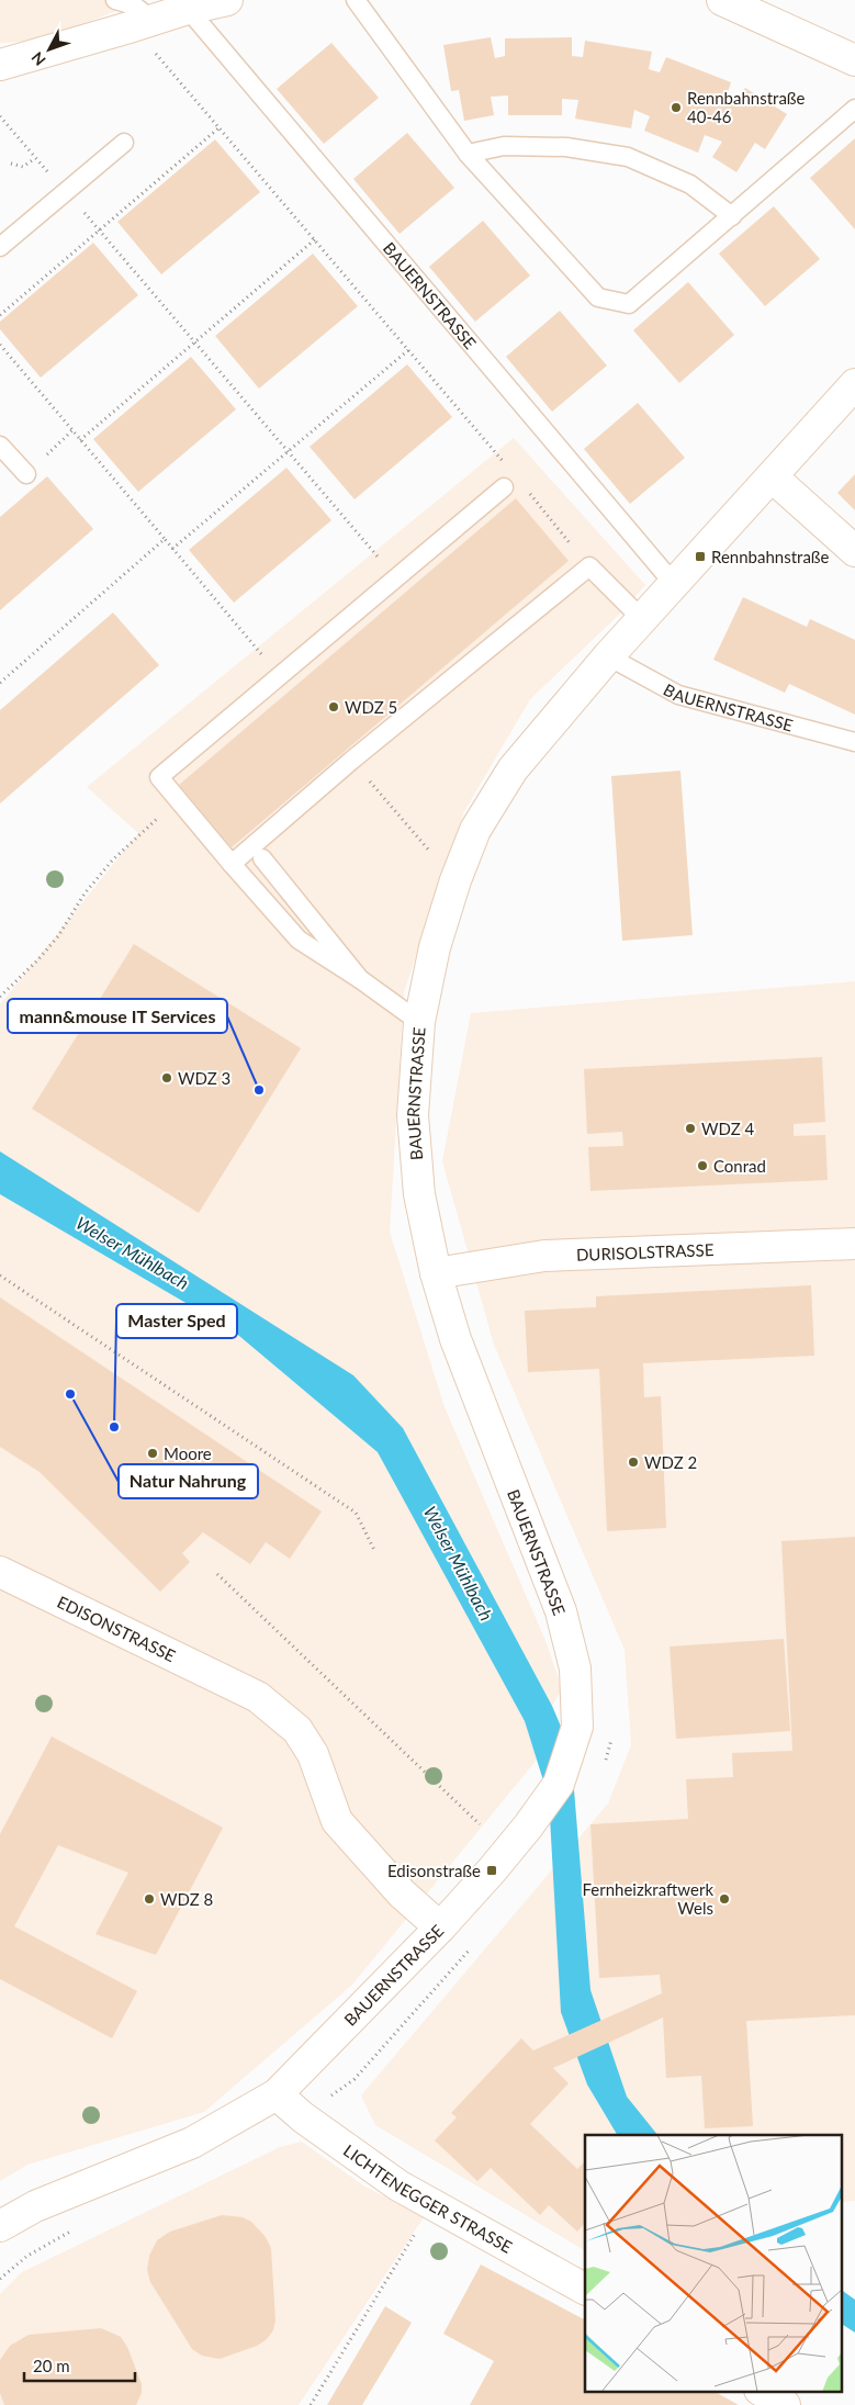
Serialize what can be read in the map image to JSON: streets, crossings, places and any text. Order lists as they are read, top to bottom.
{
  "streets": {
    "street": [
      "BAUERNSTRASSE",
      "DURISOLSTRASSE",
      "EDISONSTRASSE",
      "LICHTENEGGER STRASSE"
    ]
  },
  "crossings": [
    ["BAUERNSTRASSE", "DURISOLSTRASSE"],
    ["BAUERNSTRASSE", "EDISONSTRASSE"],
    ["BAUERNSTRASSE", "LICHTENEGGER STRASSE"]
  ],
  "water": ["Welser Mühlbach"],
  "places": {
    "other": [
      "Rennbahnstraße 40-46",
      "WDZ 5",
      "WDZ 3",
      "mann&mouse IT Services",
      "WDZ 4",
      "Conrad",
      "Natur Nahrung",
      "Master Sped",
      "Moore",
      "WDZ 2",
      "WDZ 8",
      "Fernheizkraftwerk Wels"
    ],
    "transit": ["Rennbahnstraße", "Edisonstraße"]
  },
  "scale_bar": "20 m",
  "north": "bottom left"
}
